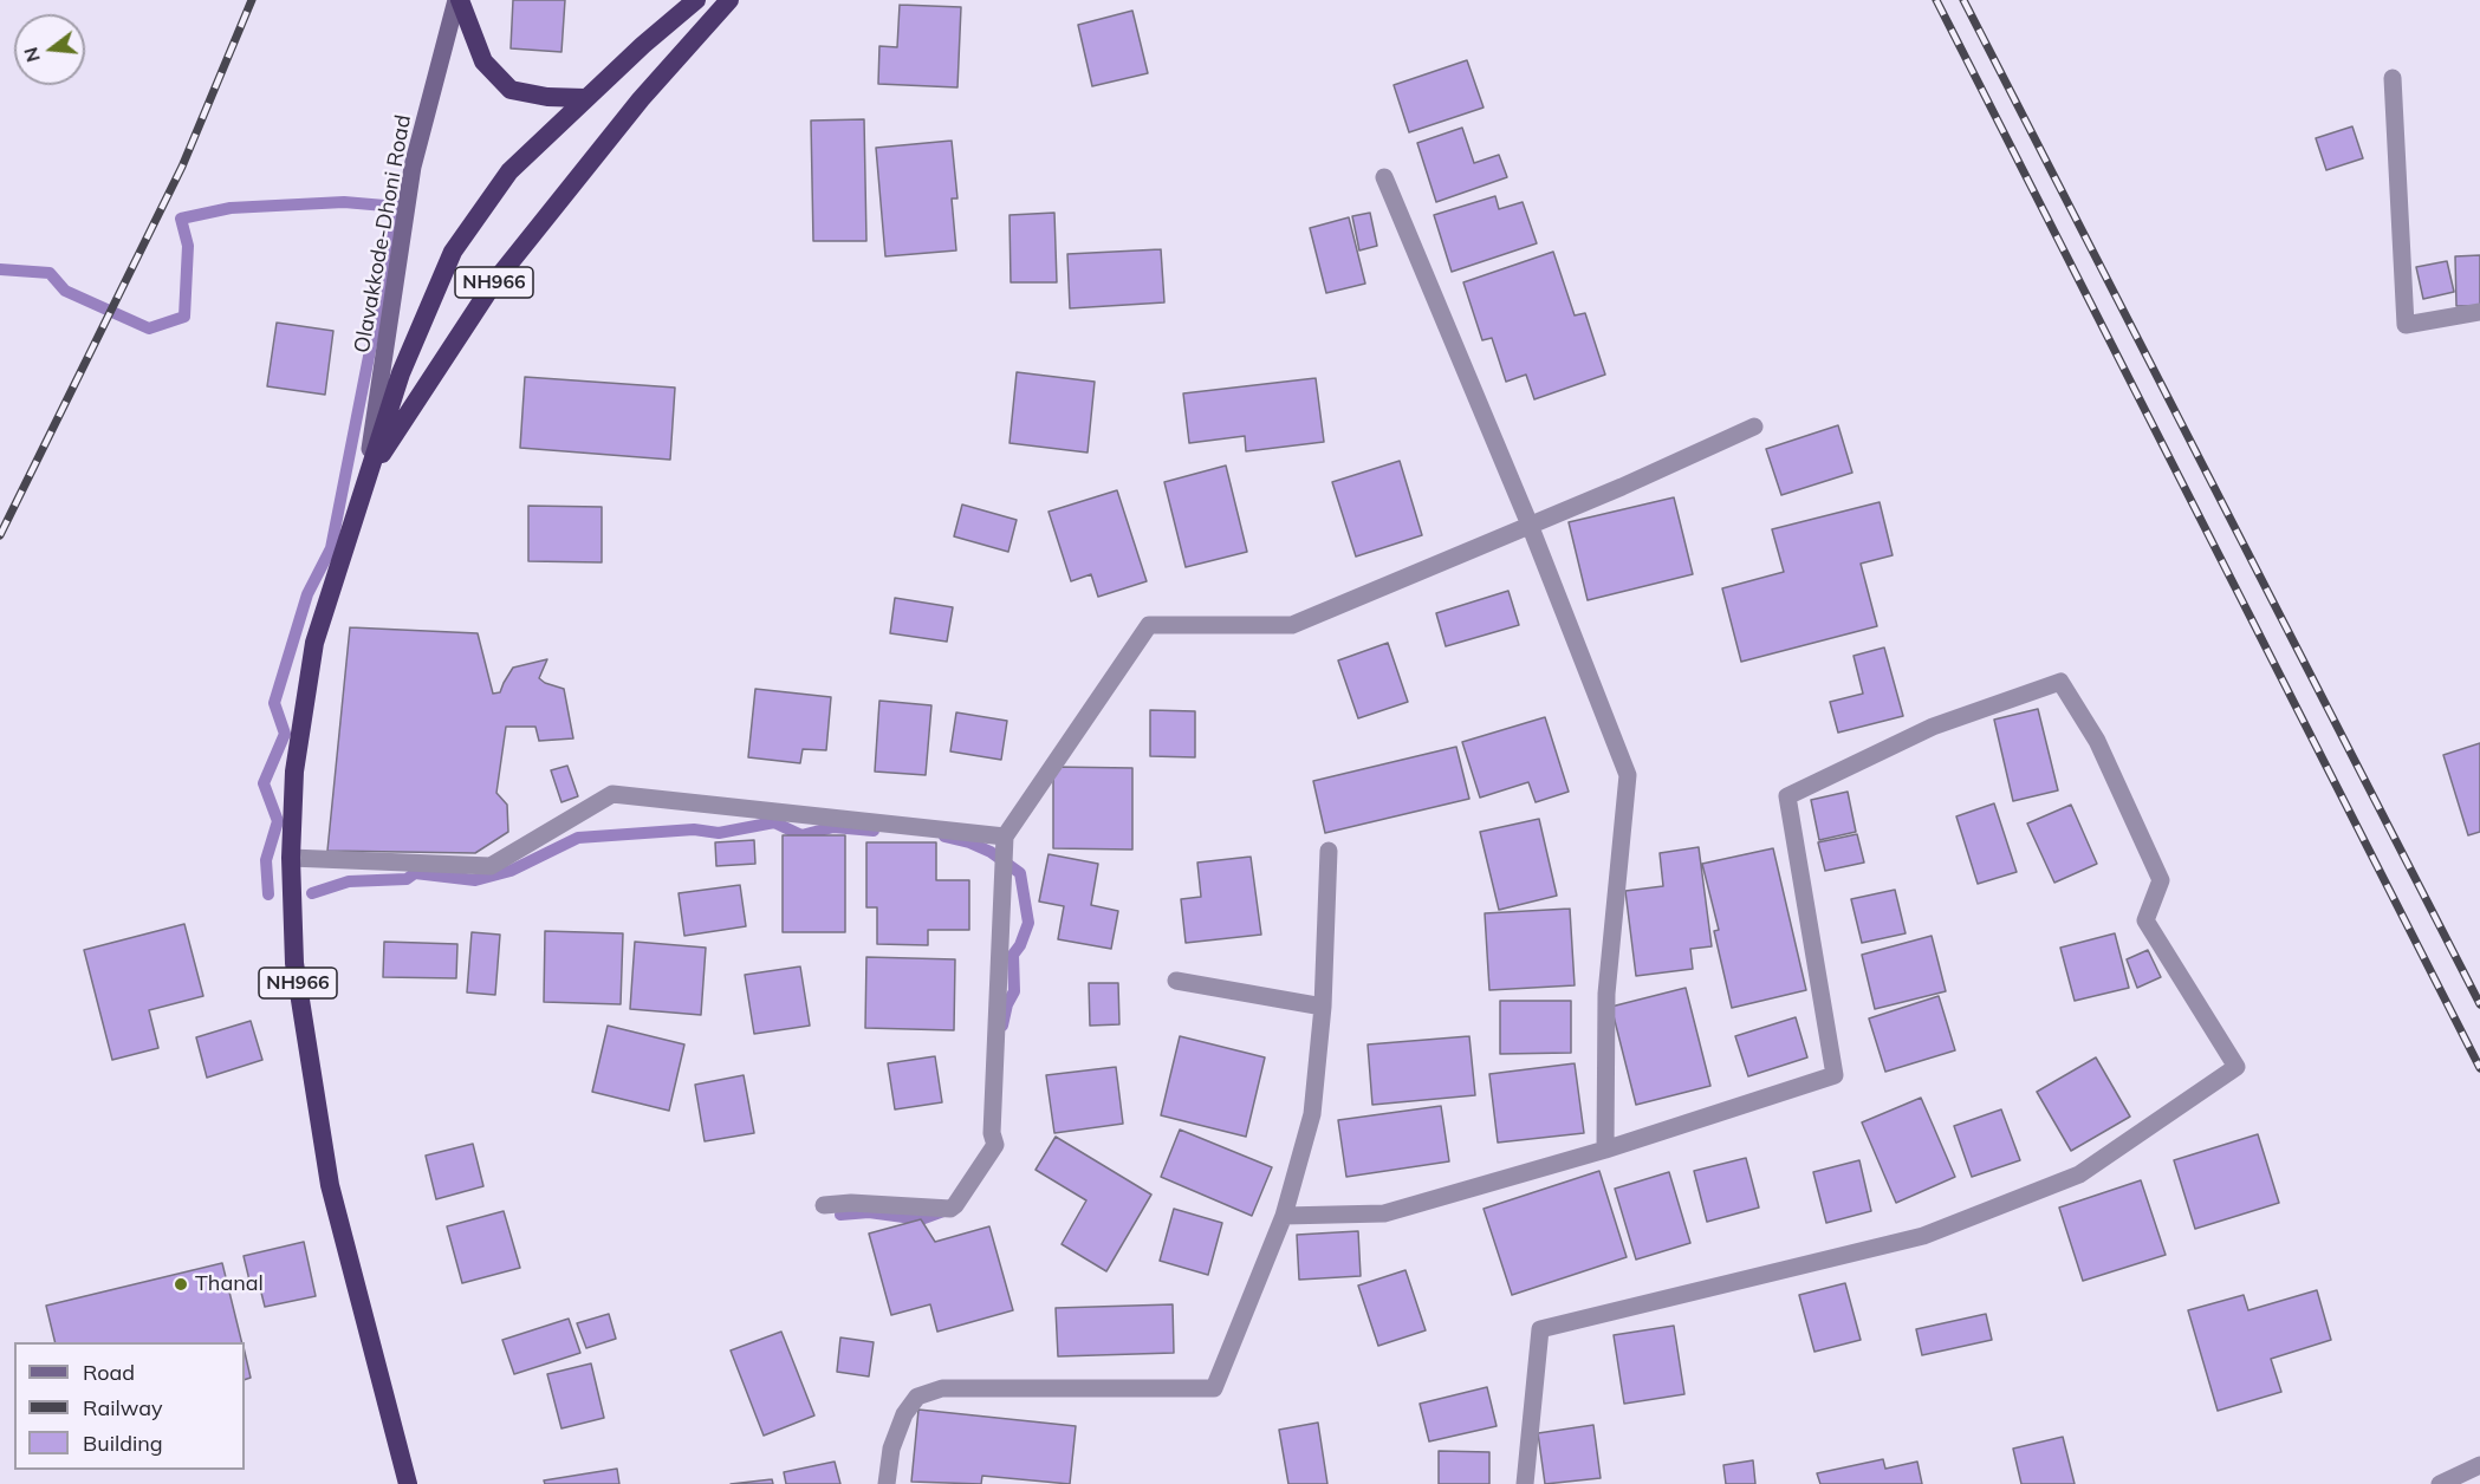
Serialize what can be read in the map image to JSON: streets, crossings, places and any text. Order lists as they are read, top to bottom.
{
  "streets": {
    "highway": ["NH966"],
    "main road": ["Olavakkode-Dhoni Road"]
  },
  "crossings": [
    ["Olavakkode-Dhoni Road", "NH966"]
  ],
  "places": ["Thanal"],
  "legend": ["Road", "Railway", "Building"],
  "north": "left"
}
